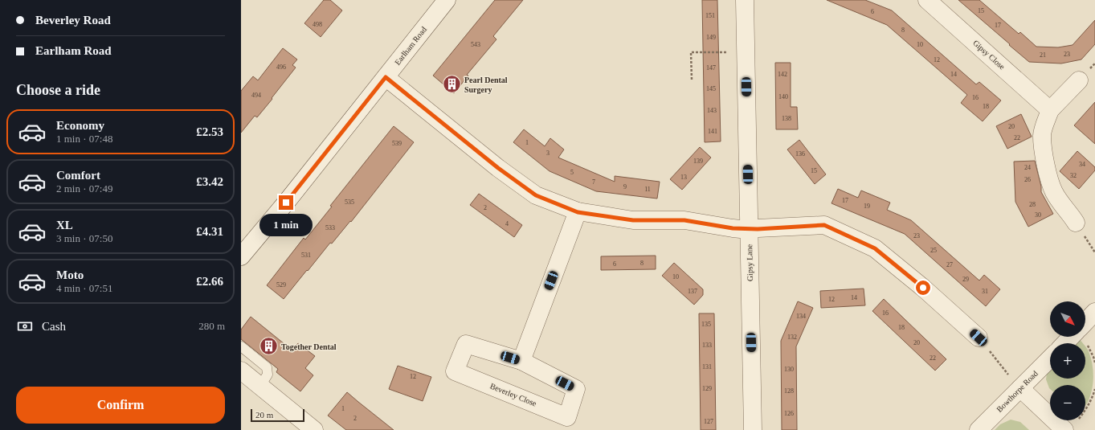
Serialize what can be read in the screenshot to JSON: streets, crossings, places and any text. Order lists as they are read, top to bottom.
{
  "streets": {
    "street": [
      "Earlham Road",
      "Gipsy Close",
      "Gipsy Lane",
      "Bowthorpe Road",
      "Beverley Close"
    ]
  },
  "places": {
    "building": ["Pearl Dental Surgery", "Together Dental"]
  },
  "house_numbers": [
    "15",
    "6",
    "151",
    "498",
    "17",
    "8",
    "149",
    "543",
    "10",
    "23",
    "21",
    "12",
    "496",
    "147",
    "142",
    "14",
    "145",
    "494",
    "140",
    "16",
    "18",
    "143",
    "138",
    "20",
    "141",
    "22",
    "1",
    "539",
    "3",
    "136",
    "139",
    "34",
    "24",
    "15",
    "5",
    "32",
    "13",
    "26",
    "7",
    "9",
    "11",
    "17",
    "535",
    "28",
    "19",
    "2",
    "30",
    "4",
    "533",
    "23",
    "25",
    "531",
    "8",
    "6",
    "27",
    "10",
    "29",
    "529",
    "137",
    "31",
    "14",
    "12",
    "16",
    "134",
    "135",
    "18",
    "132",
    "20",
    "133",
    "22",
    "131",
    "130",
    "12",
    "129",
    "128",
    "1",
    "126",
    "2",
    "127"
  ],
  "scale_bar": "20 m",
  "north": "bottom right",
  "page": {
    "banner": ["Beverley Road", "Earlham Road"],
    "heading": "Choose a ride",
    "list": [
      {
        "name": "Economy",
        "note": "1 min · 07:48",
        "value": "£2.53"
      },
      {
        "name": "Comfort",
        "note": "2 min · 07:49",
        "value": "£3.42"
      },
      {
        "name": "XL",
        "note": "3 min · 07:50",
        "value": "£4.31"
      },
      {
        "name": "Moto",
        "note": "4 min · 07:51",
        "value": "£2.66"
      }
    ],
    "bubble": "1 min",
    "map_buttons": ["+", "−"],
    "pay": ["Cash", "280 m"],
    "buttons": "Confirm",
    "scale": "20 m"
  }
}
